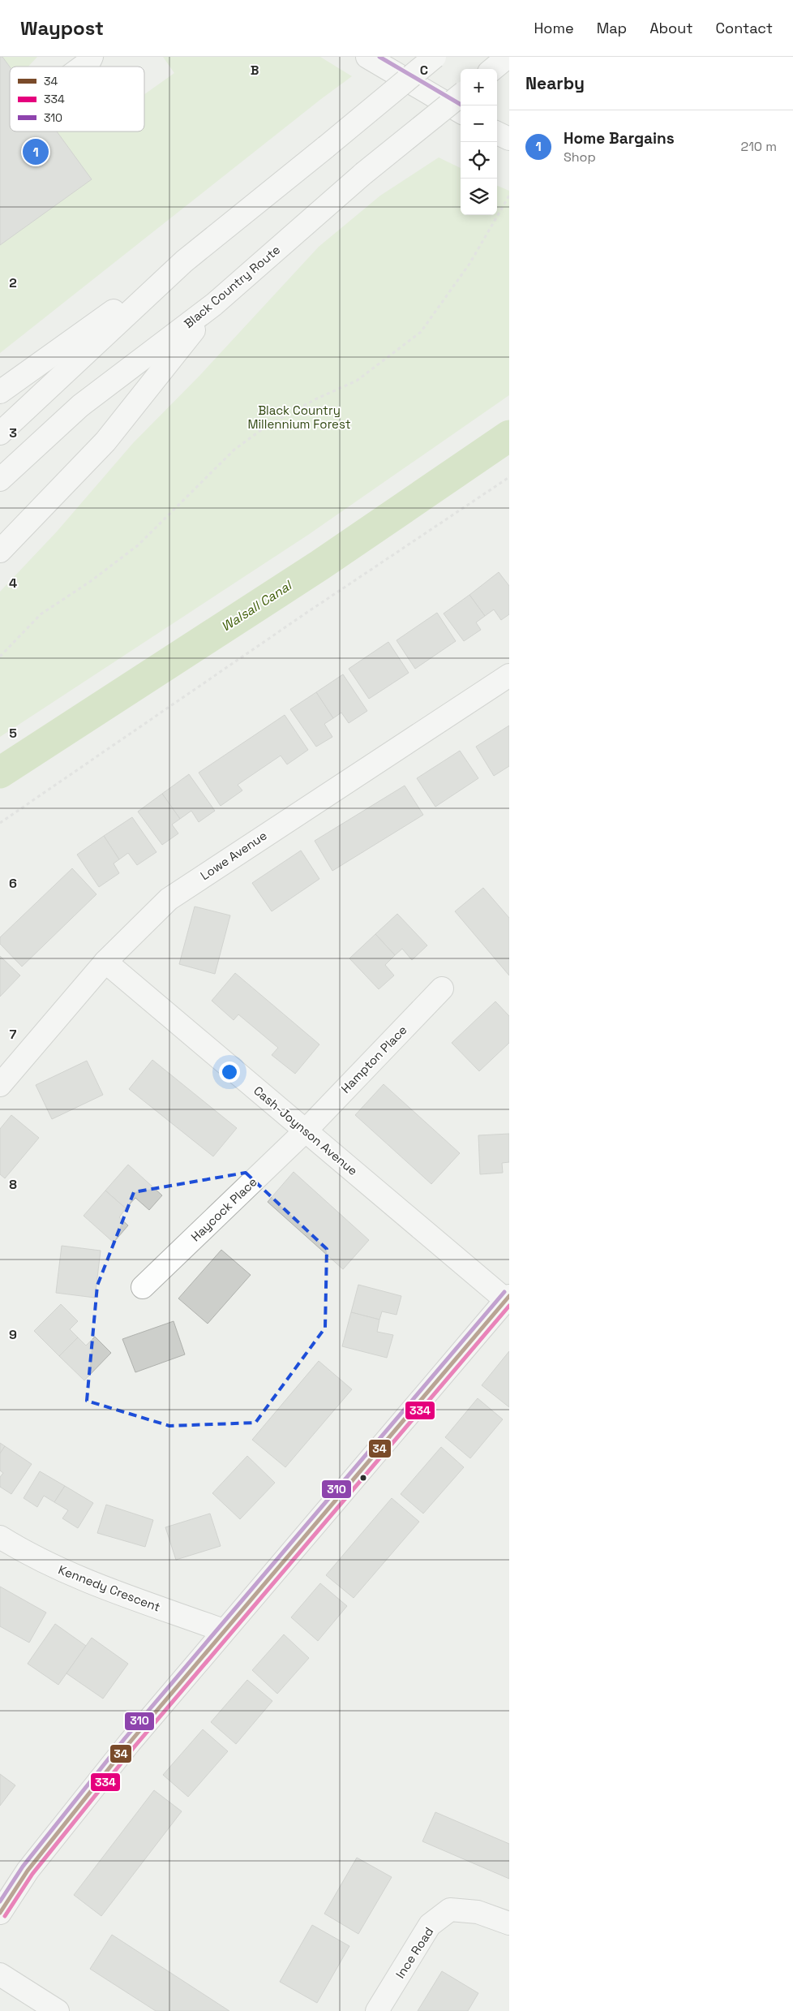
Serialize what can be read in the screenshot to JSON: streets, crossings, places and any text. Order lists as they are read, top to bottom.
{
  "streets": {
    "main road": [
      "Black Country Route",
      "Lowe Avenue",
      "Hampton Place",
      "Cash-Joynson Avenue",
      "Haycock Place",
      "Kennedy Crescent",
      "Ince Road"
    ]
  },
  "crossings": [
    ["Lowe Avenue", "Cash-Joynson Avenue"],
    ["Hampton Place", "Cash-Joynson Avenue"],
    ["Hampton Place", "Haycock Place"],
    ["Cash-Joynson Avenue", "Haycock Place"]
  ],
  "water": ["Walsall Canal"],
  "parks": ["Black Country Millennium Forest"],
  "lines": ["transit line 310", "transit line 34", "transit line 334"],
  "legend": ["34", "334", "310"],
  "page": {
    "header": "Waypost",
    "nav": [
      "Home",
      "Map",
      "About",
      "Contact"
    ],
    "heading": "Nearby",
    "map_buttons": ["+", "−"],
    "list": [
      {
        "mark": "1",
        "name": "Home Bargains",
        "note": "Shop",
        "value": "210 m"
      }
    ],
    "pins": "1"
  },
  "grid": {
    "columns": ["B", "C"],
    "rows": [
      "2",
      "3",
      "4",
      "5",
      "6",
      "7",
      "8",
      "9"
    ]
  }
}
